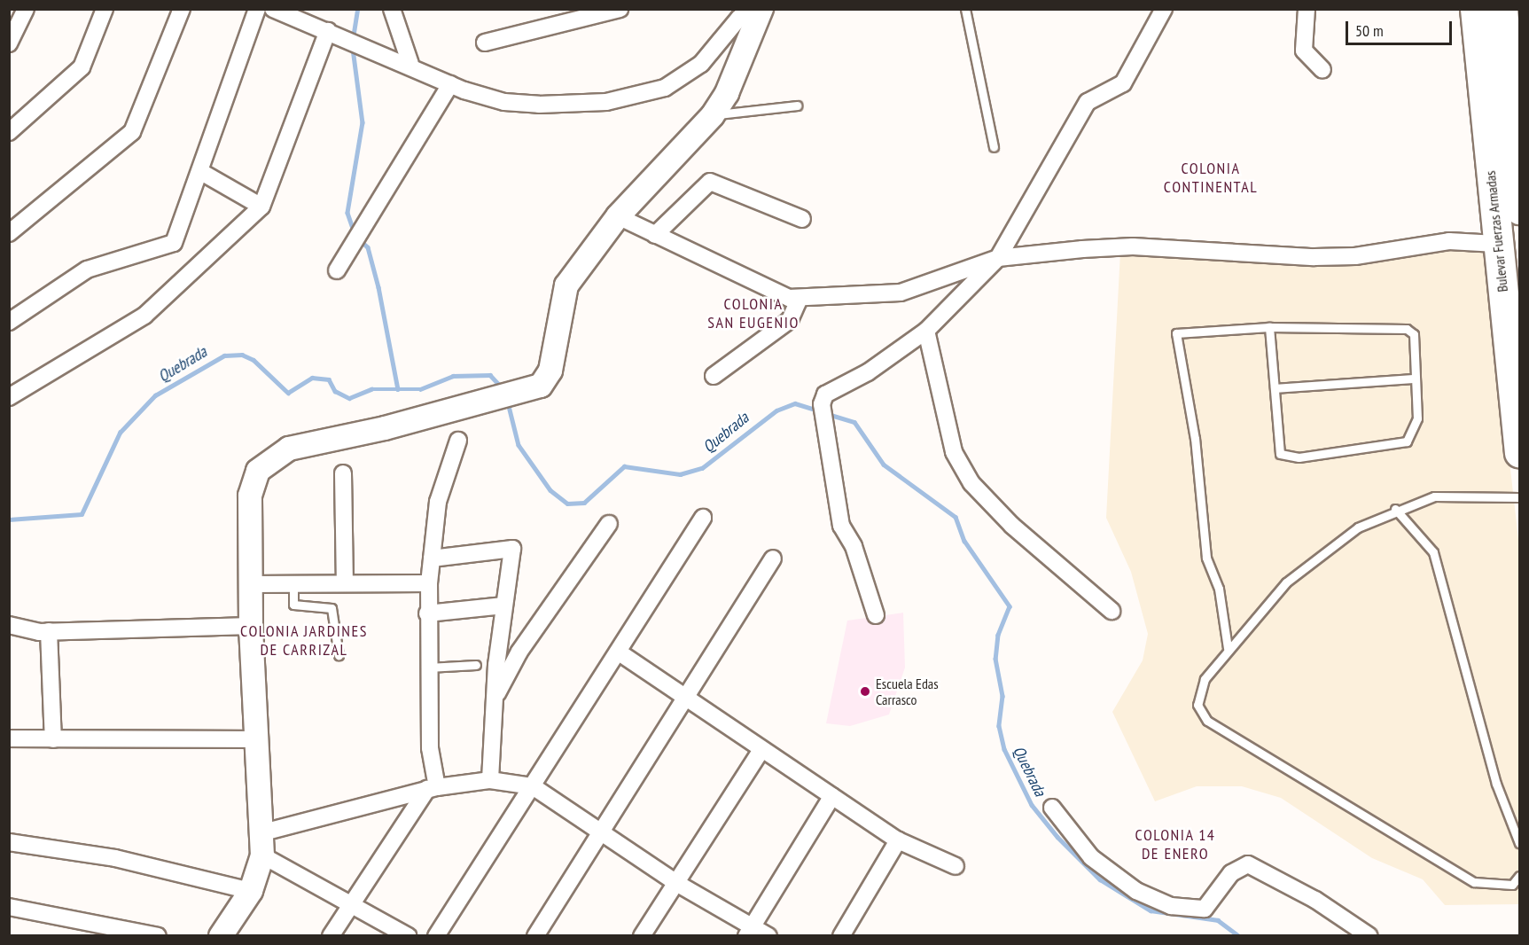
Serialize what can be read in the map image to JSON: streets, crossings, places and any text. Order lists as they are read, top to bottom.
{
  "streets": {
    "highway": ["Bulevar Fuerzas Armadas"]
  },
  "districts": [
    "COLONIA CONTINENTAL",
    "COLONIA SAN EUGENIO",
    "COLONIA JARDINES DE CARRIZAL",
    "COLONIA 14 DE ENERO"
  ],
  "water": ["Quebrada"],
  "places": ["Escuela Edas Carrasco"],
  "scale_bar": "50 m"
}
